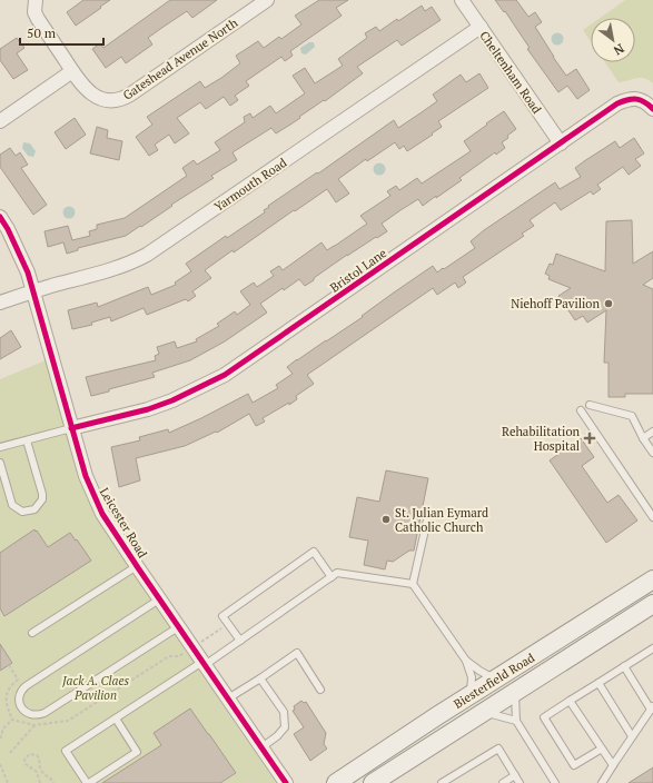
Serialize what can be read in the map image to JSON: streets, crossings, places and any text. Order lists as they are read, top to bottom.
{
  "streets": {
    "main road": ["Biesterfield Road"],
    "street": [
      "Gateshead Avenue North",
      "Cheltenham Road",
      "Yarmouth Road",
      "Bristol Lane",
      "Leicester Road"
    ]
  },
  "crossings": [
    ["Cheltenham Road", "Yarmouth Road"],
    ["Cheltenham Road", "Bristol Lane"],
    ["Yarmouth Road", "Leicester Road"],
    ["Bristol Lane", "Leicester Road"]
  ],
  "parks": ["Jack A. Claes Pavilion"],
  "places": {
    "other": ["Niehoff Pavilion", "St. Julian Eymard Catholic Church"],
    "health": ["Rehabilitation Hospital"]
  },
  "scale_bar": "50 m",
  "north": "bottom right"
}
